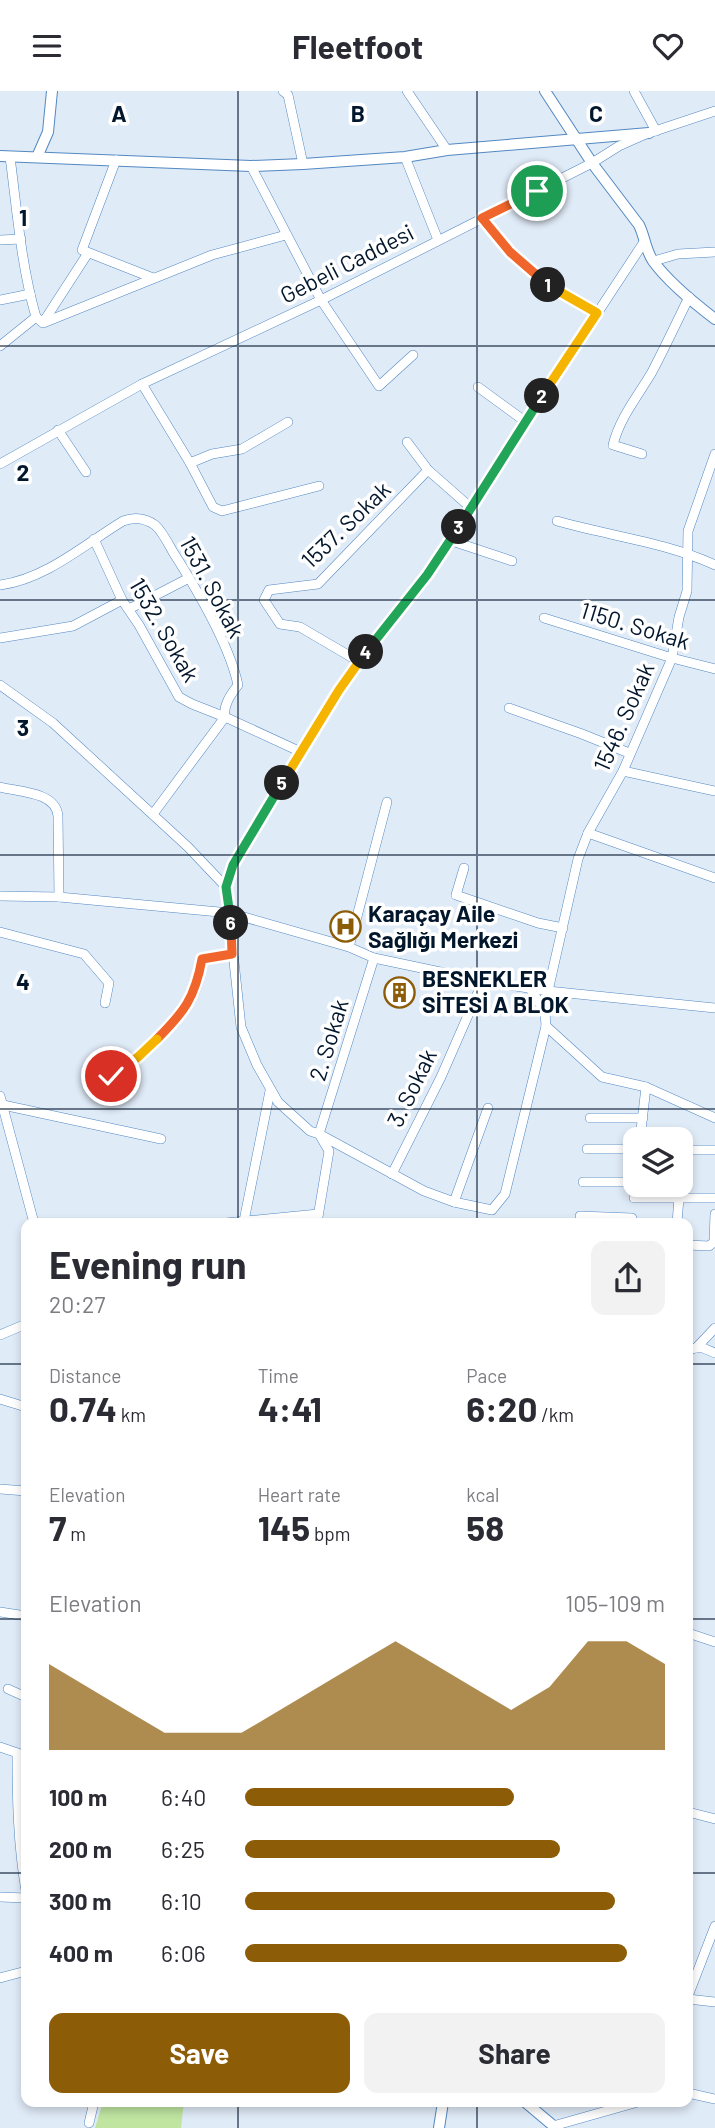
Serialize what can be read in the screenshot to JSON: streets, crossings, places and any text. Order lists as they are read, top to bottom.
{
  "streets": {
    "street": [
      "Gebeli Caddesi",
      "1537. Sokak",
      "1531. Sokak",
      "1150. Sokak",
      "1532. Sokak",
      "1546. Sokak",
      "2. Sokak",
      "3. Sokak"
    ]
  },
  "crossings": [
    ["1531. Sokak", "1532. Sokak"],
    ["1150. Sokak", "1546. Sokak"]
  ],
  "places": {
    "hospital": ["Karaçay Aile Sağlığı Merkezi"],
    "building": ["BESNEKLER SİTESİ A BLOK"]
  },
  "page": {
    "header": "Fleetfoot",
    "pins": [
      "1",
      "2",
      "3",
      "4",
      "5",
      "6"
    ],
    "heading": ["Evening run", "20:27"],
    "stats": [
      ["Distance", "0.74 km"],
      ["Time", "4:41"],
      ["Pace", "6:20 /km"],
      ["Elevation", "7 m"],
      ["Heart rate", "145 bpm"],
      ["kcal", "58"]
    ],
    "chart": ["Elevation", "105–109 m"],
    "list": [
      {
        "name": "100 m",
        "note": "6:40"
      },
      {
        "name": "200 m",
        "note": "6:25"
      },
      {
        "name": "300 m",
        "note": "6:10"
      },
      {
        "name": "400 m",
        "note": "6:06"
      }
    ],
    "buttons": ["Save", "Share"]
  },
  "grid": {
    "columns": ["A", "B", "C"],
    "rows": [
      "1",
      "2",
      "3",
      "4"
    ]
  }
}
